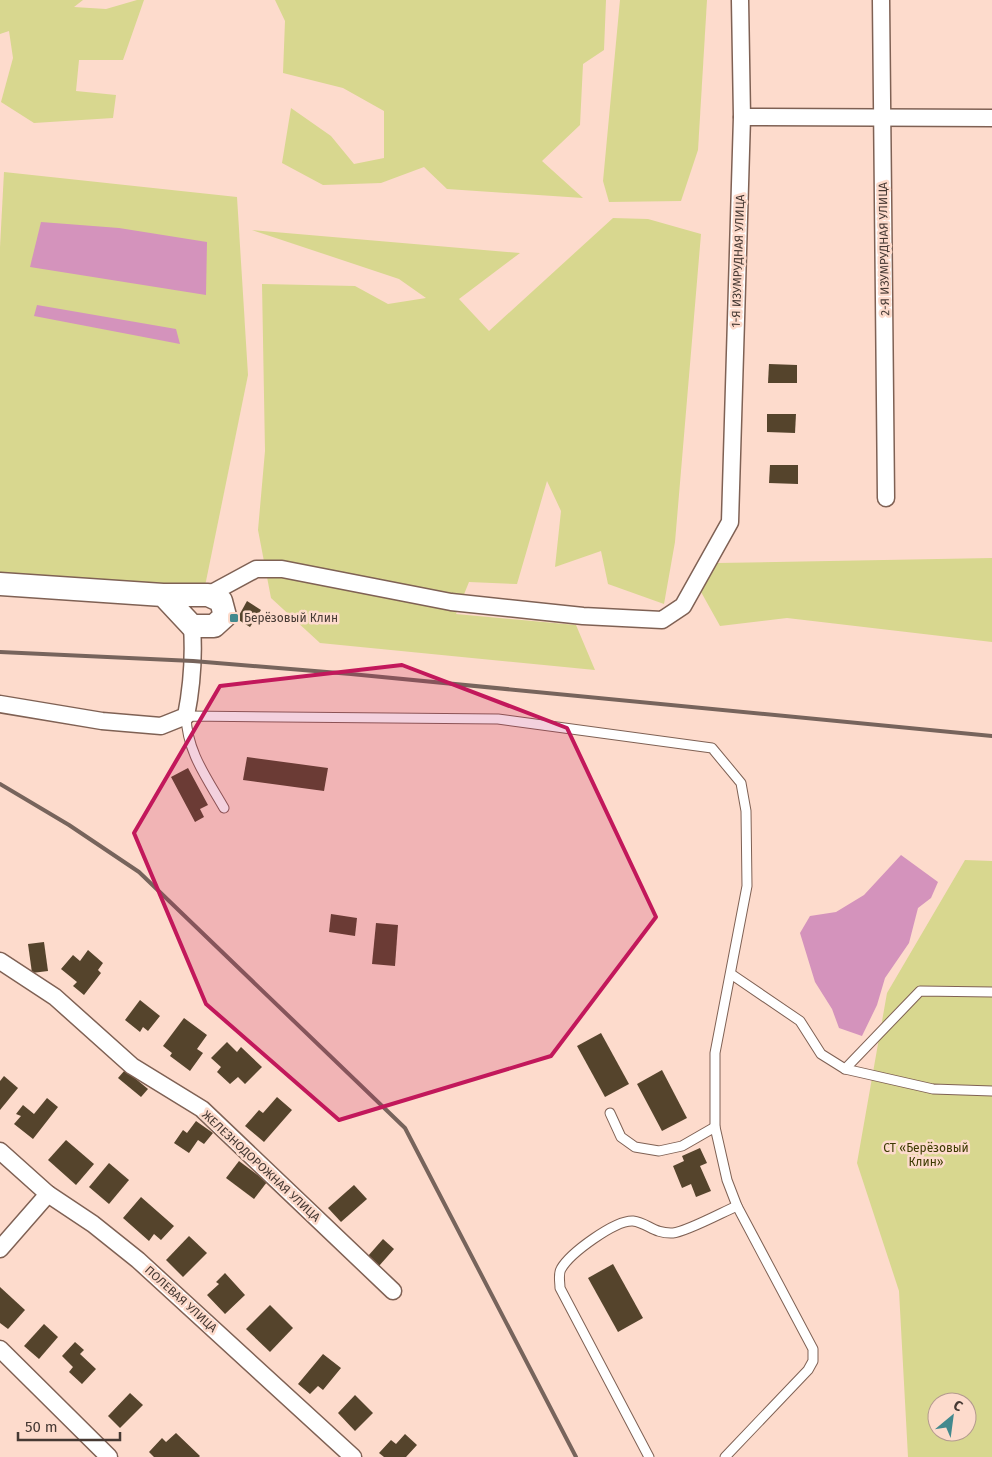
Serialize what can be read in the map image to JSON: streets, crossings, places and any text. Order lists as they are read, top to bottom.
{
  "streets": {
    "street": [
      "2-Я ИЗУМРУДНАЯ УЛИЦА",
      "1-Я ИЗУМРУДНАЯ УЛИЦА",
      "ЖЕЛЕЗНОДОРОЖНАЯ УЛИЦА",
      "ПОЛЕВАЯ УЛИЦА"
    ]
  },
  "parks": ["СТ «Берёзовый Клин»"],
  "places": {
    "transit": ["Берёзовый Клин"]
  },
  "scale_bar": "50 m",
  "north": "top right"
}
